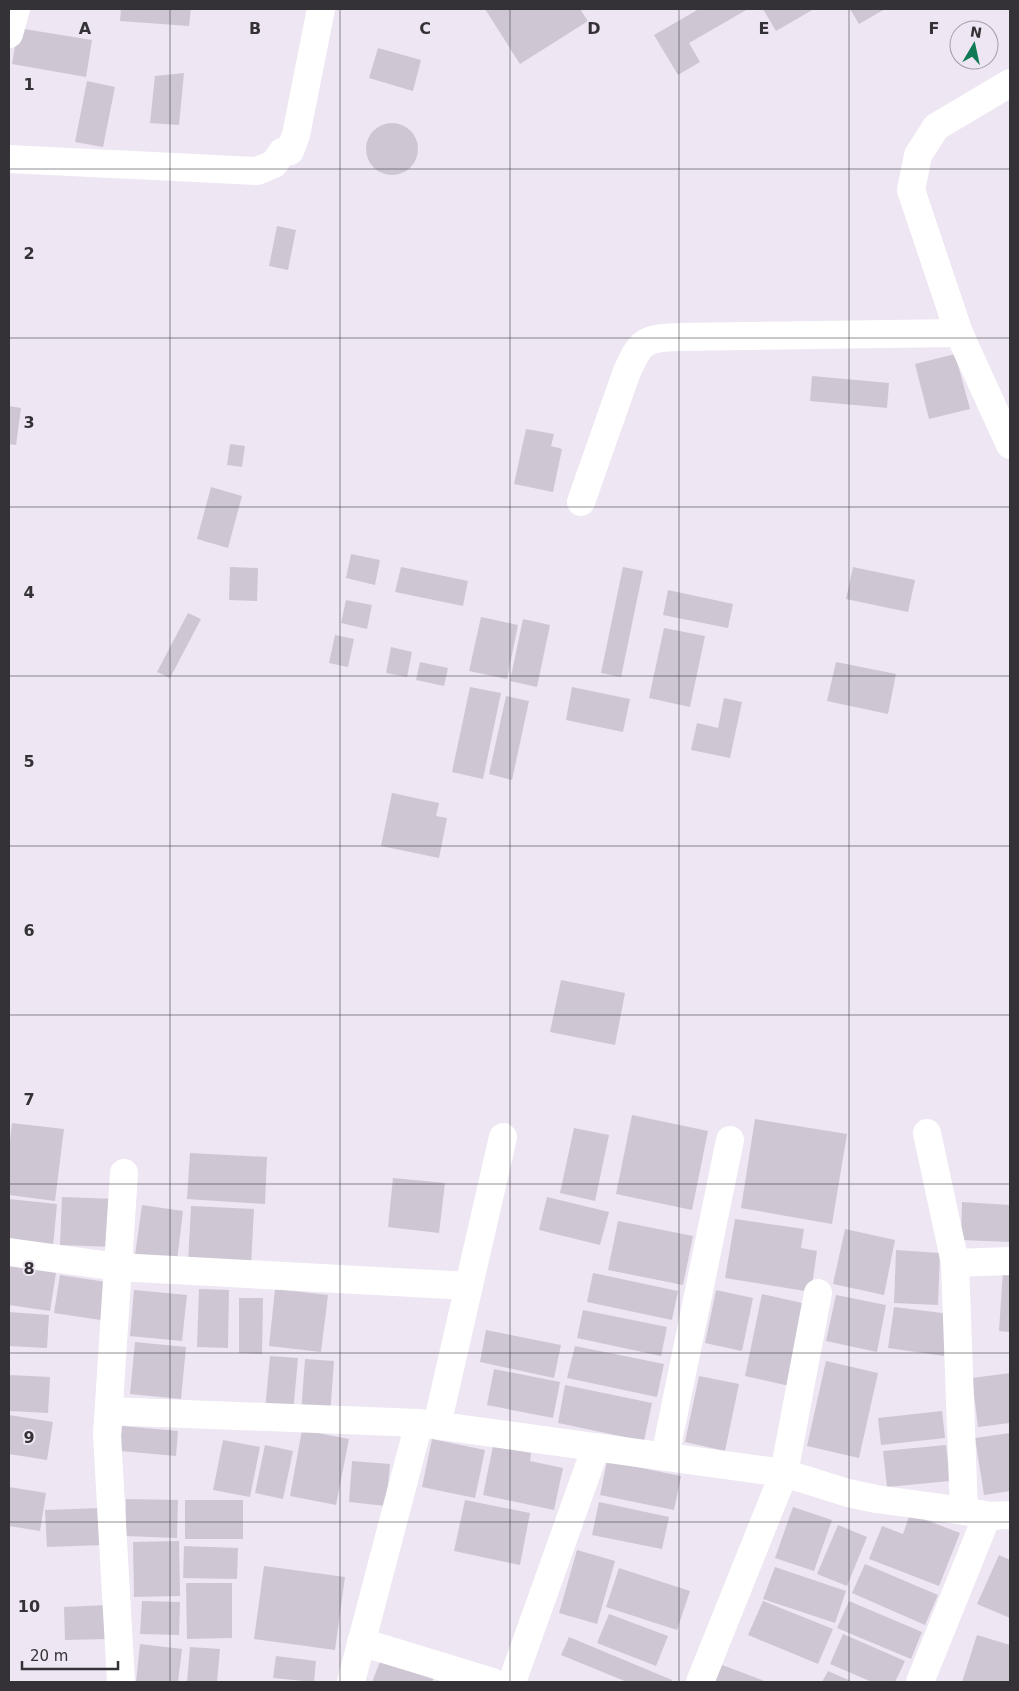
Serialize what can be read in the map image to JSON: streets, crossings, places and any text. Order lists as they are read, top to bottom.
{
  "scale_bar": "20 m",
  "north": "top",
  "grid": {
    "columns": [
      "A",
      "B",
      "C",
      "D",
      "E",
      "F"
    ],
    "rows": [
      "1",
      "2",
      "3",
      "4",
      "5",
      "6",
      "7",
      "8",
      "9",
      "10"
    ]
  }
}
